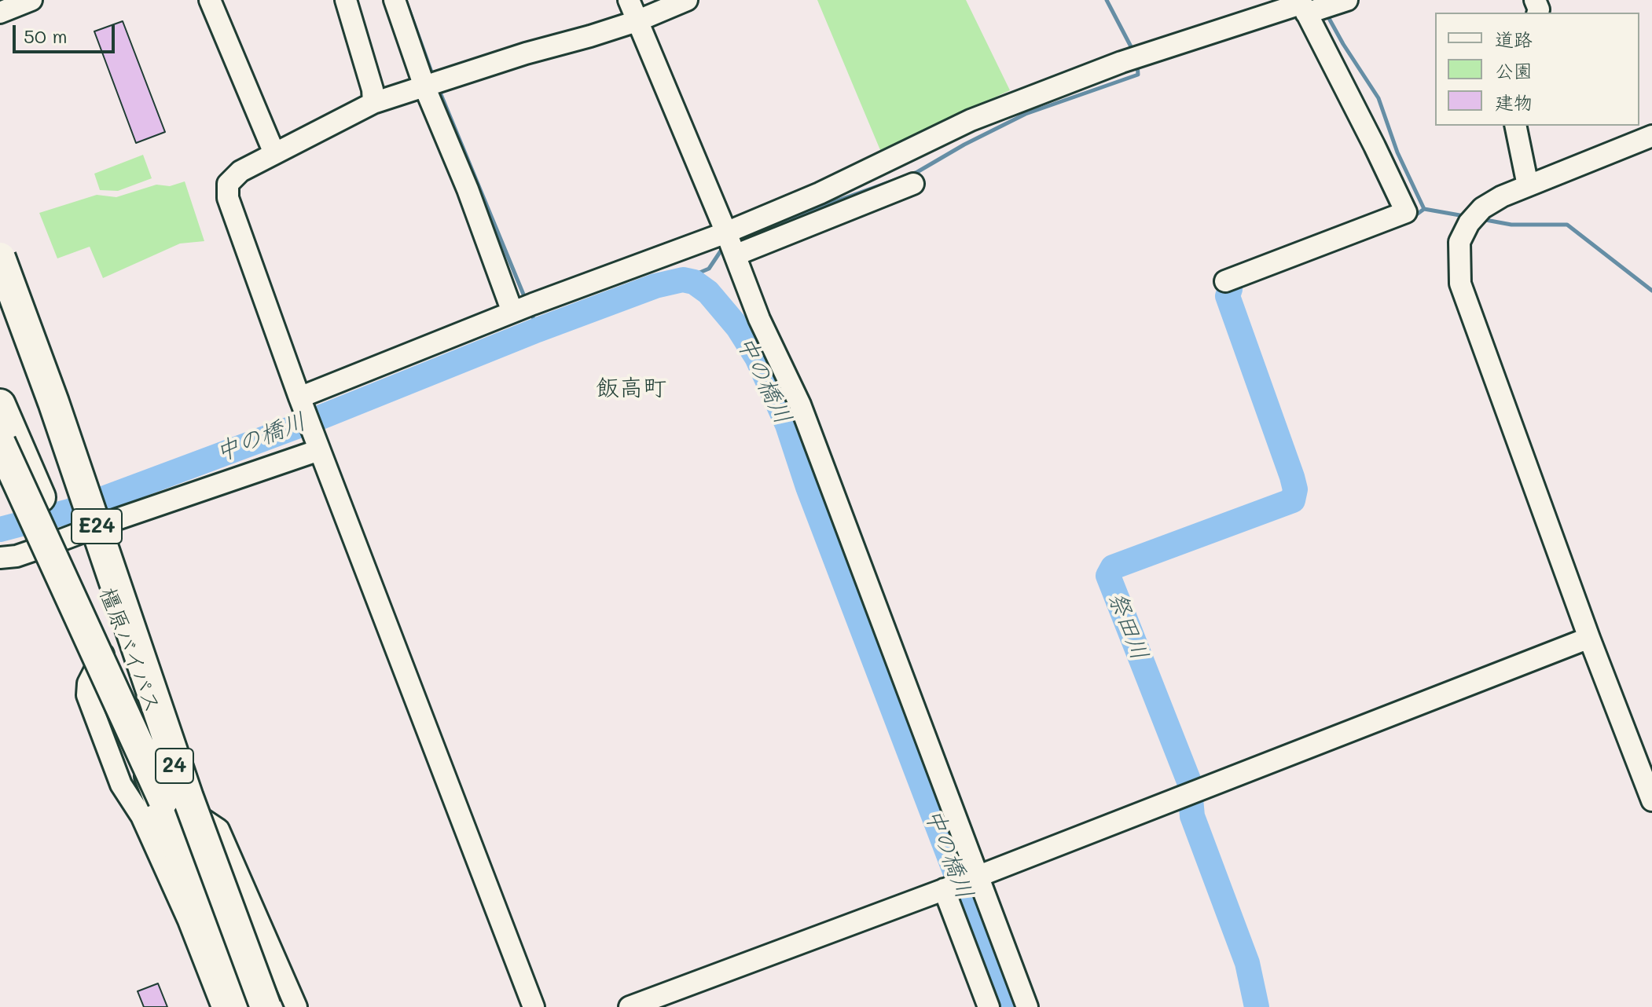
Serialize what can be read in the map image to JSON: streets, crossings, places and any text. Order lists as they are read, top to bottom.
{
  "streets": {
    "highway": ["E24", "橿原バイパス", "24"]
  },
  "crossings": [
    ["E24", "橿原バイパス"]
  ],
  "districts": ["飯高町"],
  "water": ["中の橋川", "祭田川"],
  "legend": ["道路", "公園", "建物"],
  "scale_bar": "50 m"
}
